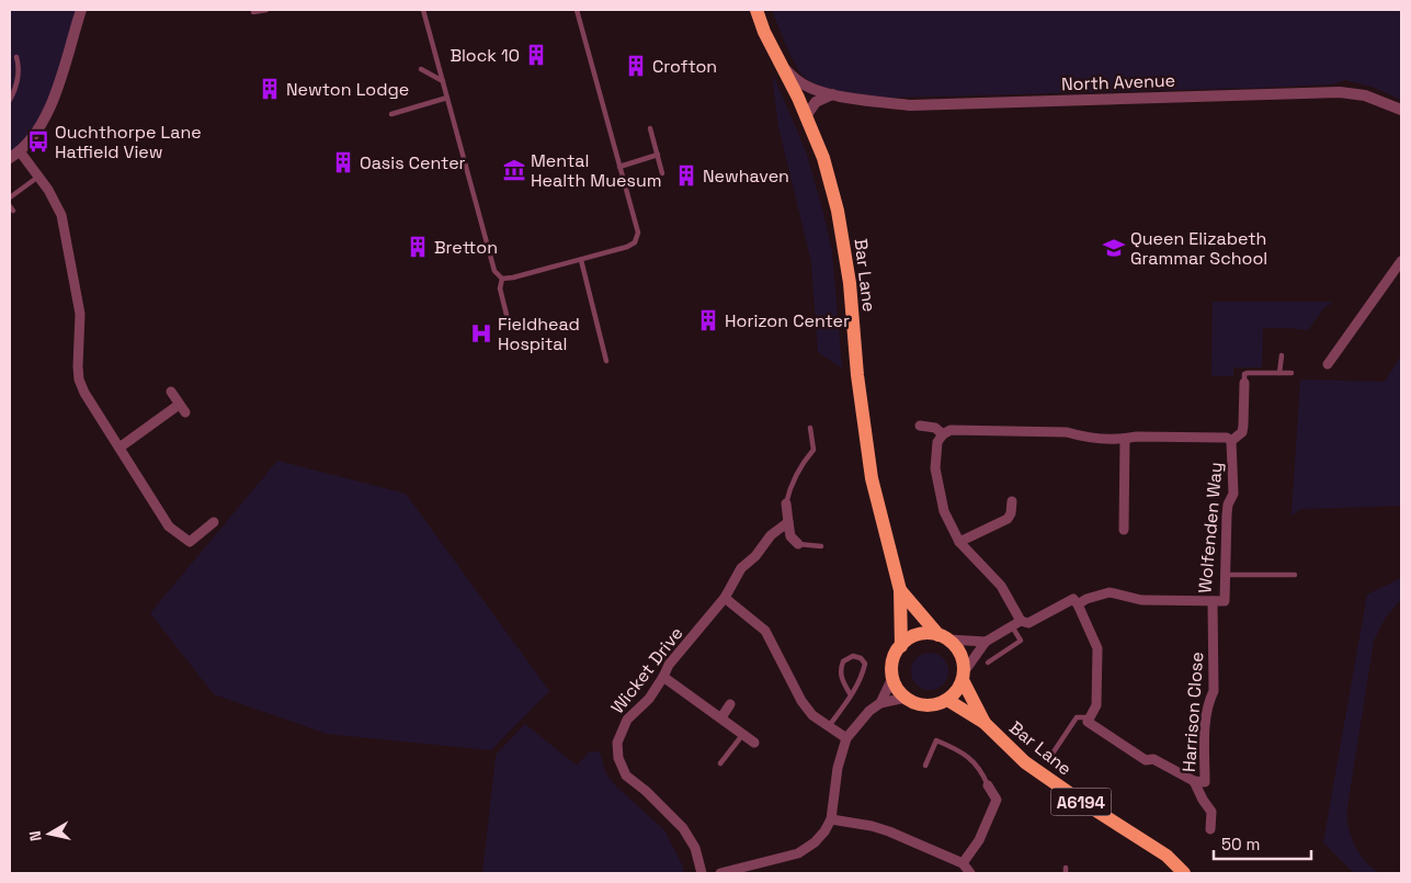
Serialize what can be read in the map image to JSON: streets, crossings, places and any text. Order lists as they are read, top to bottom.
{
  "streets": {
    "main road": ["Bar Lane", "A6194"],
    "street": [
      "North Avenue",
      "Wolfenden Way",
      "Wicket Drive",
      "Harrison Close"
    ]
  },
  "crossings": [
    ["North Avenue", "Bar Lane"],
    ["Bar Lane", "Wolfenden Way"],
    ["Bar Lane", "A6194"],
    ["Wolfenden Way", "Harrison Close"],
    ["Wolfenden Way", "A6194"]
  ],
  "places": {
    "building": [
      "Block 10",
      "Crofton",
      "Newton Lodge",
      "Oasis Center",
      "Newhaven",
      "Bretton",
      "Horizon Center"
    ],
    "bus stop": ["Ouchthorpe Lane Hatfield View"],
    "museum": ["Mental Health Muesum"],
    "school or university": ["Queen Elizabeth Grammar School"],
    "hospital": ["Fieldhead Hospital"]
  },
  "scale_bar": "50 m",
  "north": "left"
}
